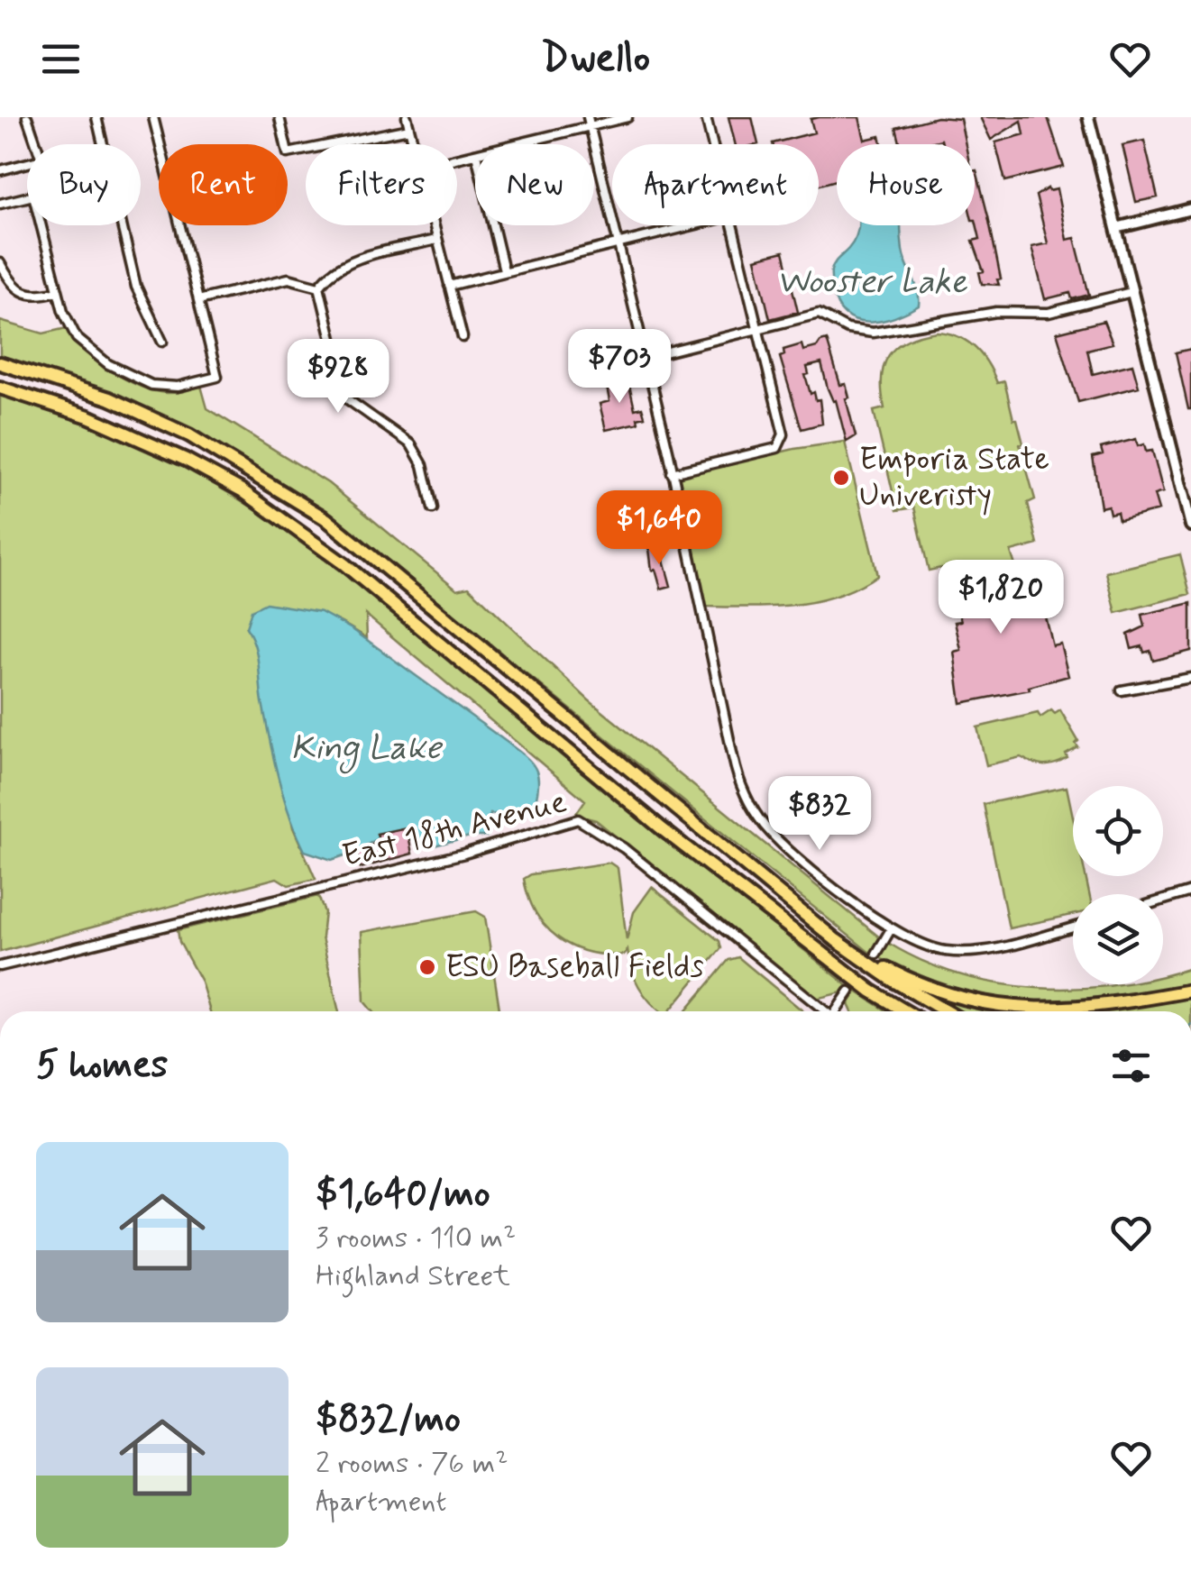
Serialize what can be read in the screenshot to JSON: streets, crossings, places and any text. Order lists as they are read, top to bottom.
{
  "streets": {
    "street": ["East 18th Avenue"]
  },
  "water": ["Wooster Lake", "King Lake"],
  "places": ["Emporia State Univeristy", "ESU Baseball Fields"],
  "page": {
    "header": "Dwello",
    "chip": [
      "Buy",
      "Rent",
      "Filters",
      "New",
      "Apartment",
      "House"
    ],
    "price": [
      "$703",
      "$928",
      "$1,640",
      "$1,820",
      "$832"
    ],
    "heading": "5 homes",
    "list": [
      {
        "name": "$1,640/mo",
        "note": "3 rooms · 110 m² · Highland Street"
      },
      {
        "name": "$832/mo",
        "note": "2 rooms · 76 m² · Apartment"
      }
    ]
  }
}
